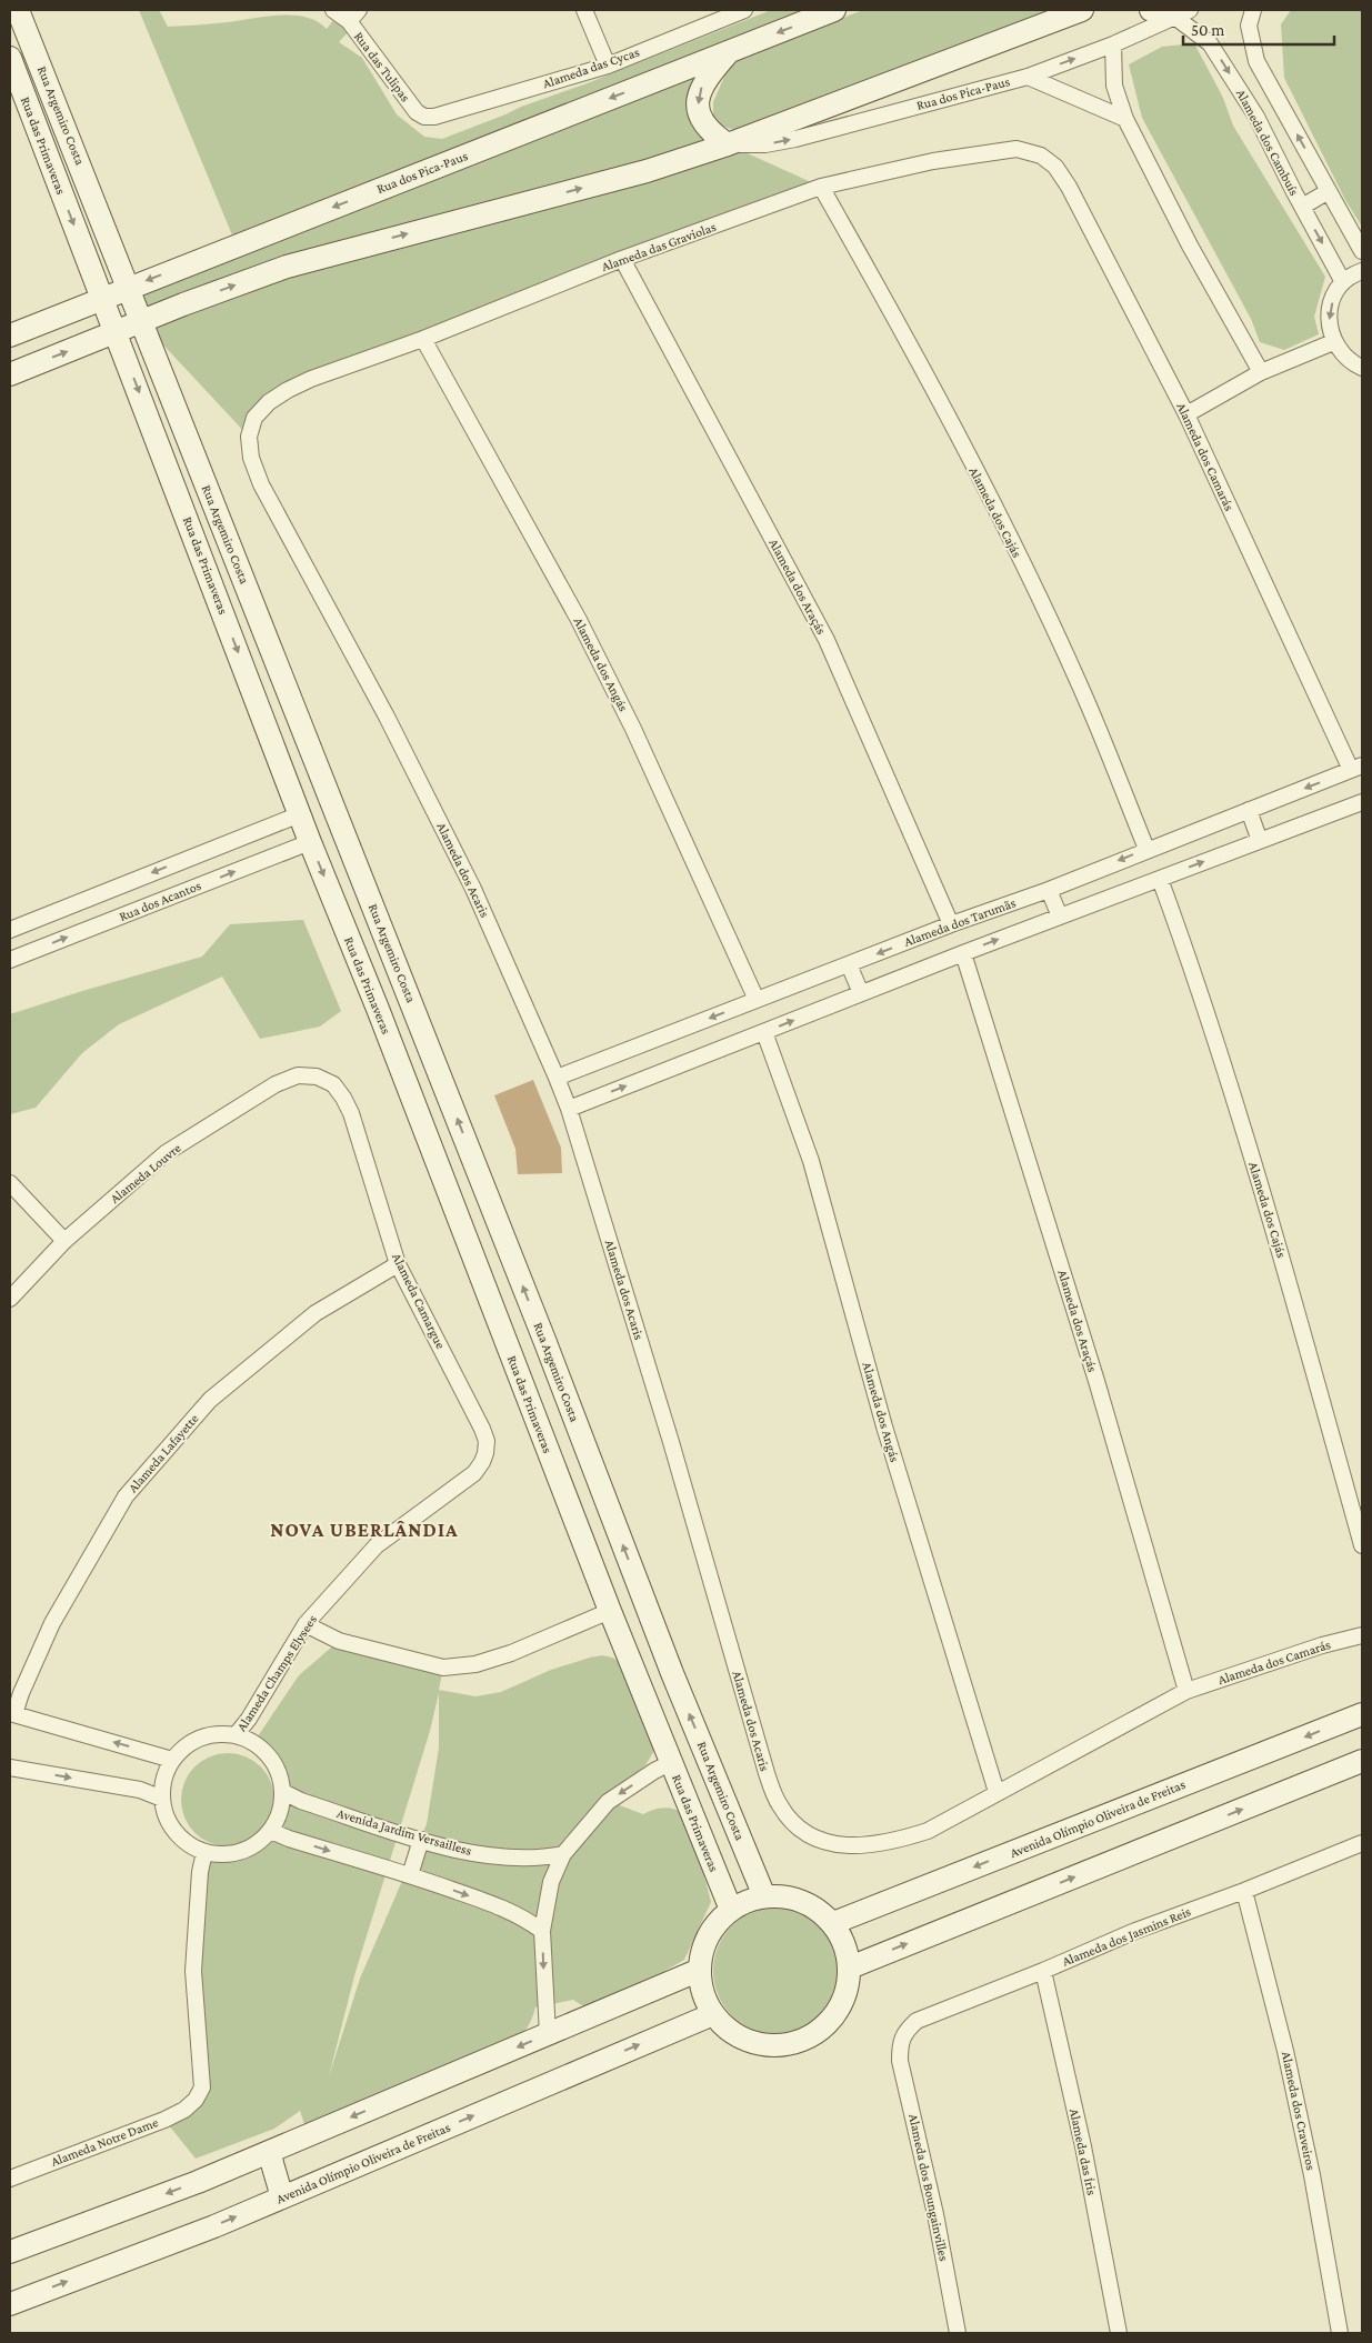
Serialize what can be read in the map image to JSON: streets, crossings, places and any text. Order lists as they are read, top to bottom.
{
  "streets": {
    "street": [
      "Rua das Tulipas",
      "Alameda das Cycas",
      "Rua dos Pica-Paus",
      "Rua Argemiro Costa",
      "Alameda dos Cambuís",
      "Rua das Primaveras",
      "Alameda das Graviolas",
      "Alameda dos Camarás",
      "Alameda dos Cajás",
      "Alameda dos Araçás",
      "Alameda dos Angás",
      "Alameda dos Acaris",
      "Rua dos Acantos",
      "Alameda dos Tarumãs",
      "Alameda Louvre",
      "Alameda Camargue",
      "Alameda Lafayette",
      "Alameda Champs Elysees",
      "Avenida Olímpio Oliveira de Freitas",
      "Avenida Jardim Versailless",
      "Alameda dos Jasmins Reis",
      "Alameda dos Craveiros",
      "Alameda Notre Dame",
      "Alameda das Íris",
      "Alameda dos Boungainvilles"
    ]
  },
  "crossings": [
    ["Rua das Tulipas", "Alameda das Cycas"],
    ["Rua dos Pica-Paus", "Rua Argemiro Costa"],
    ["Rua dos Pica-Paus", "Alameda dos Cambuís"],
    ["Rua dos Pica-Paus", "Rua das Primaveras"],
    ["Rua Argemiro Costa", "Rua das Primaveras"],
    ["Rua Argemiro Costa", "Avenida Olímpio Oliveira de Freitas"],
    ["Rua das Primaveras", "Rua dos Acantos"],
    ["Rua das Primaveras", "Avenida Olímpio Oliveira de Freitas"],
    ["Alameda das Graviolas", "Alameda dos Camarás"],
    ["Alameda das Graviolas", "Alameda dos Cajás"],
    ["Alameda das Graviolas", "Alameda dos Araçás"],
    ["Alameda das Graviolas", "Alameda dos Angás"],
    ["Alameda das Graviolas", "Alameda dos Acaris"],
    ["Alameda dos Camarás", "Alameda dos Araçás"],
    ["Alameda dos Camarás", "Alameda dos Acaris"],
    ["Alameda dos Camarás", "Alameda dos Tarumãs"],
    ["Alameda dos Cajás", "Alameda dos Tarumãs"],
    ["Alameda dos Araçás", "Alameda dos Acaris"],
    ["Alameda dos Araçás", "Alameda dos Tarumãs"],
    ["Alameda dos Angás", "Alameda dos Acaris"],
    ["Alameda dos Angás", "Alameda dos Tarumãs"],
    ["Alameda dos Acaris", "Alameda dos Tarumãs"],
    ["Alameda Louvre", "Alameda Camargue"],
    ["Alameda Camargue", "Alameda Lafayette"],
    ["Alameda Camargue", "Alameda Champs Elysees"],
    ["Alameda Champs Elysees", "Avenida Jardim Versailless"],
    ["Alameda Champs Elysees", "Alameda Notre Dame"],
    ["Avenida Jardim Versailless", "Alameda Notre Dame"],
    ["Alameda dos Jasmins Reis", "Alameda dos Craveiros"],
    ["Alameda dos Jasmins Reis", "Alameda das Íris"],
    ["Alameda dos Jasmins Reis", "Alameda dos Boungainvilles"]
  ],
  "one_way": ["Rua Argemiro Costa", "Rua das Primaveras"],
  "districts": ["NOVA UBERLÂNDIA"],
  "scale_bar": "50 m"
}
